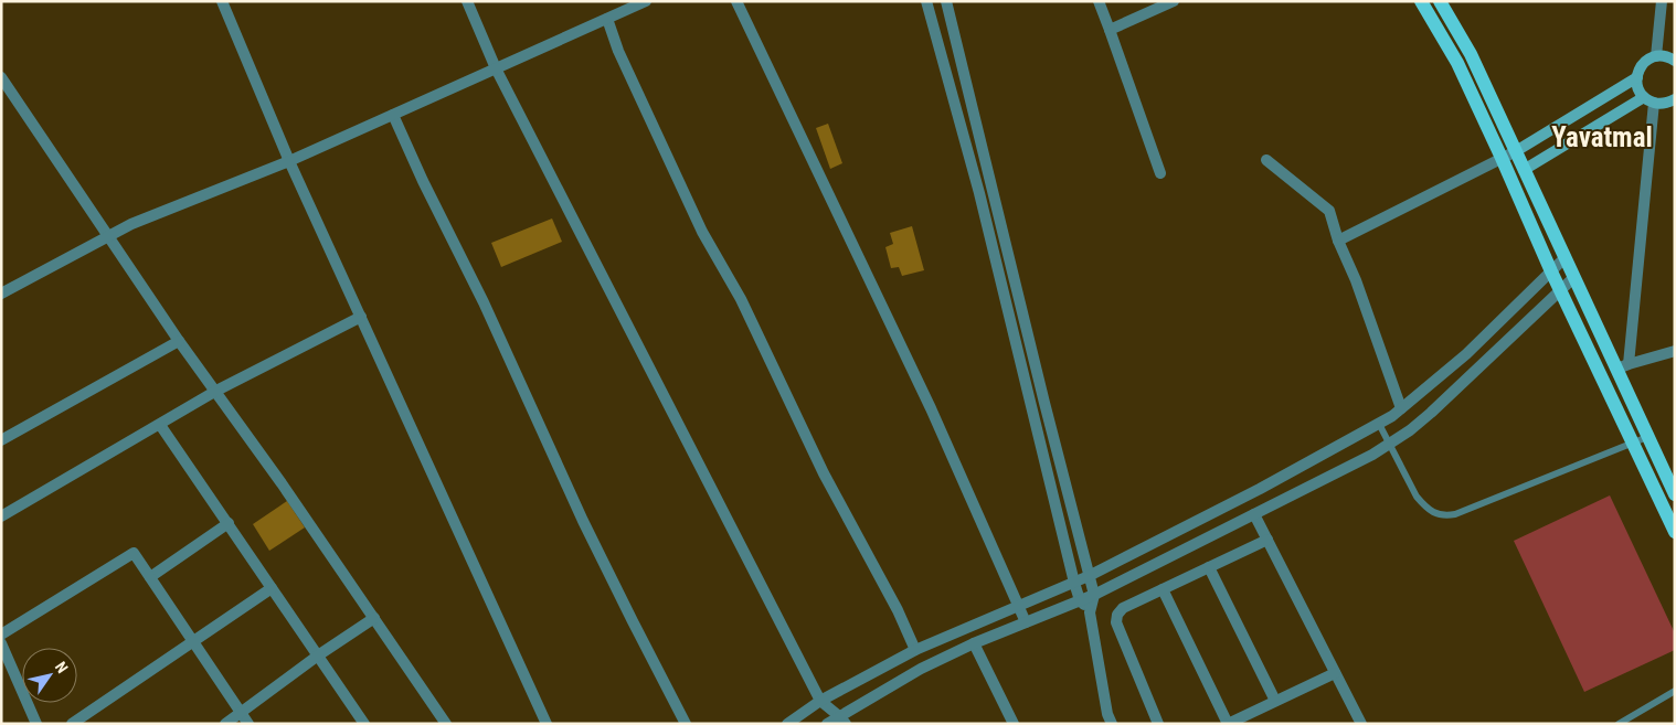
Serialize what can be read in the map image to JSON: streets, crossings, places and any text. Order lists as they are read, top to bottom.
{
  "districts": ["Yavatmal"],
  "north": "top right"
}
